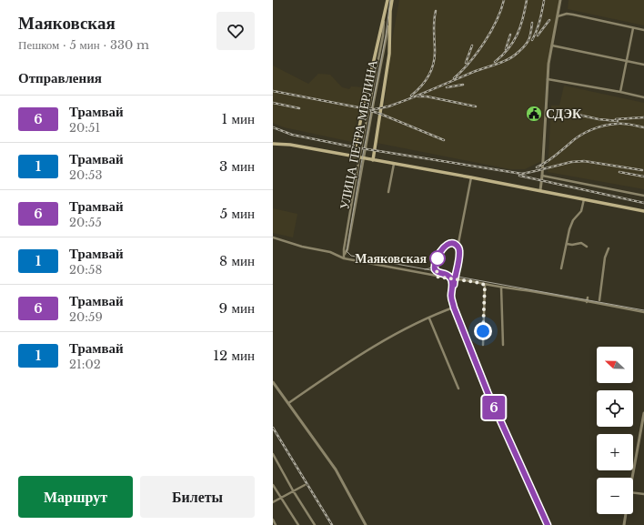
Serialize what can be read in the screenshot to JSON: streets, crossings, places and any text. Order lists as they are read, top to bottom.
{
  "streets": {
    "main road": ["УЛИЦА ПЕТРА МЕРЛИНА"]
  },
  "places": {
    "public building": ["СДЭК"],
    "other": ["Маяковская"]
  },
  "lines": ["tram line 6"],
  "north": "left",
  "page": {
    "heading": [
      ["Маяковская", "Пешком · 5 мин · 330 m"],
      "Отправления"
    ],
    "on_map": "6",
    "list": [
      {
        "mark": "6",
        "name": "Трамвай",
        "note": "20:51",
        "value": "1 мин"
      },
      {
        "mark": "1",
        "name": "Трамвай",
        "note": "20:53",
        "value": "3 мин"
      },
      {
        "mark": "6",
        "name": "Трамвай",
        "note": "20:55",
        "value": "5 мин"
      },
      {
        "mark": "1",
        "name": "Трамвай",
        "note": "20:58",
        "value": "8 мин"
      },
      {
        "mark": "6",
        "name": "Трамвай",
        "note": "20:59",
        "value": "9 мин"
      },
      {
        "mark": "1",
        "name": "Трамвай",
        "note": "21:02",
        "value": "12 мин"
      }
    ],
    "map_buttons": ["+", "−"],
    "buttons": ["Маршрут", "Билеты"]
  }
}
